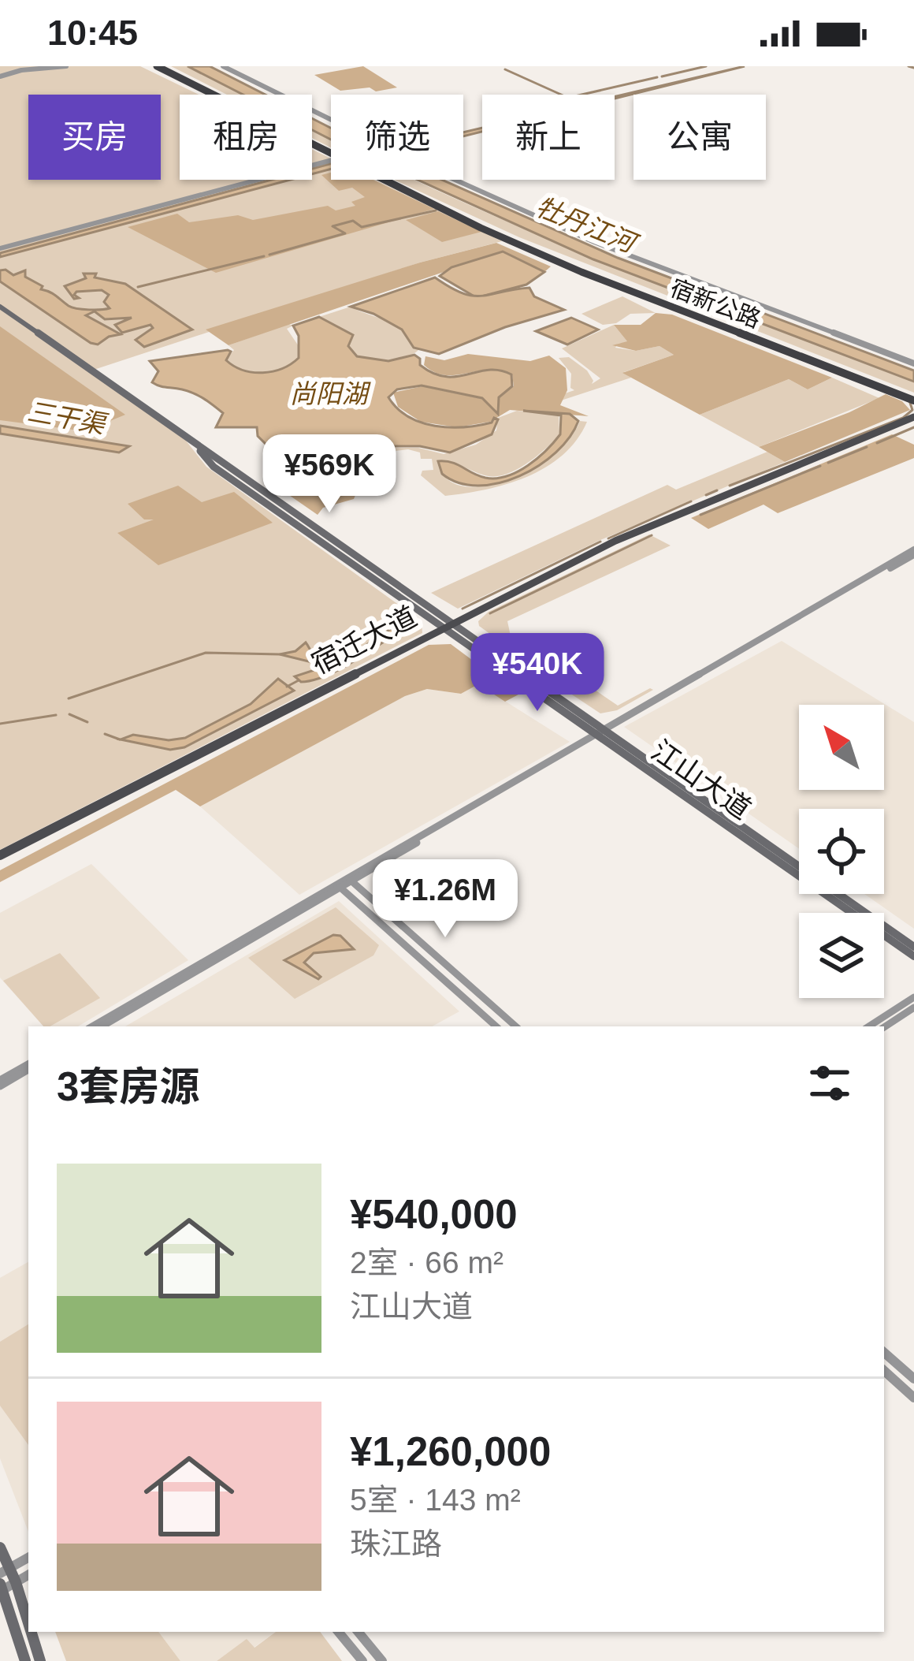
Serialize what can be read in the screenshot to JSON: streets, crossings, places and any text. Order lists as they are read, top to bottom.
{
  "streets": {
    "highway": ["宿新公路"],
    "main road": ["宿迁大道", "江山大道"]
  },
  "crossings": [
    ["宿迁大道", "江山大道"]
  ],
  "water": ["牡丹江河", "尚阳湖", "三干渠"],
  "north": "top left",
  "page": {
    "status": "10:45",
    "chip": [
      "买房",
      "租房",
      "筛选",
      "新上",
      "公寓"
    ],
    "price": ["¥569K", "¥540K", "¥1.26M"],
    "heading": "3套房源",
    "list": [
      {
        "name": "¥540,000",
        "note": "2室 · 66 m² · 江山大道"
      },
      {
        "name": "¥1,260,000",
        "note": "5室 · 143 m² · 珠江路"
      }
    ]
  }
}
